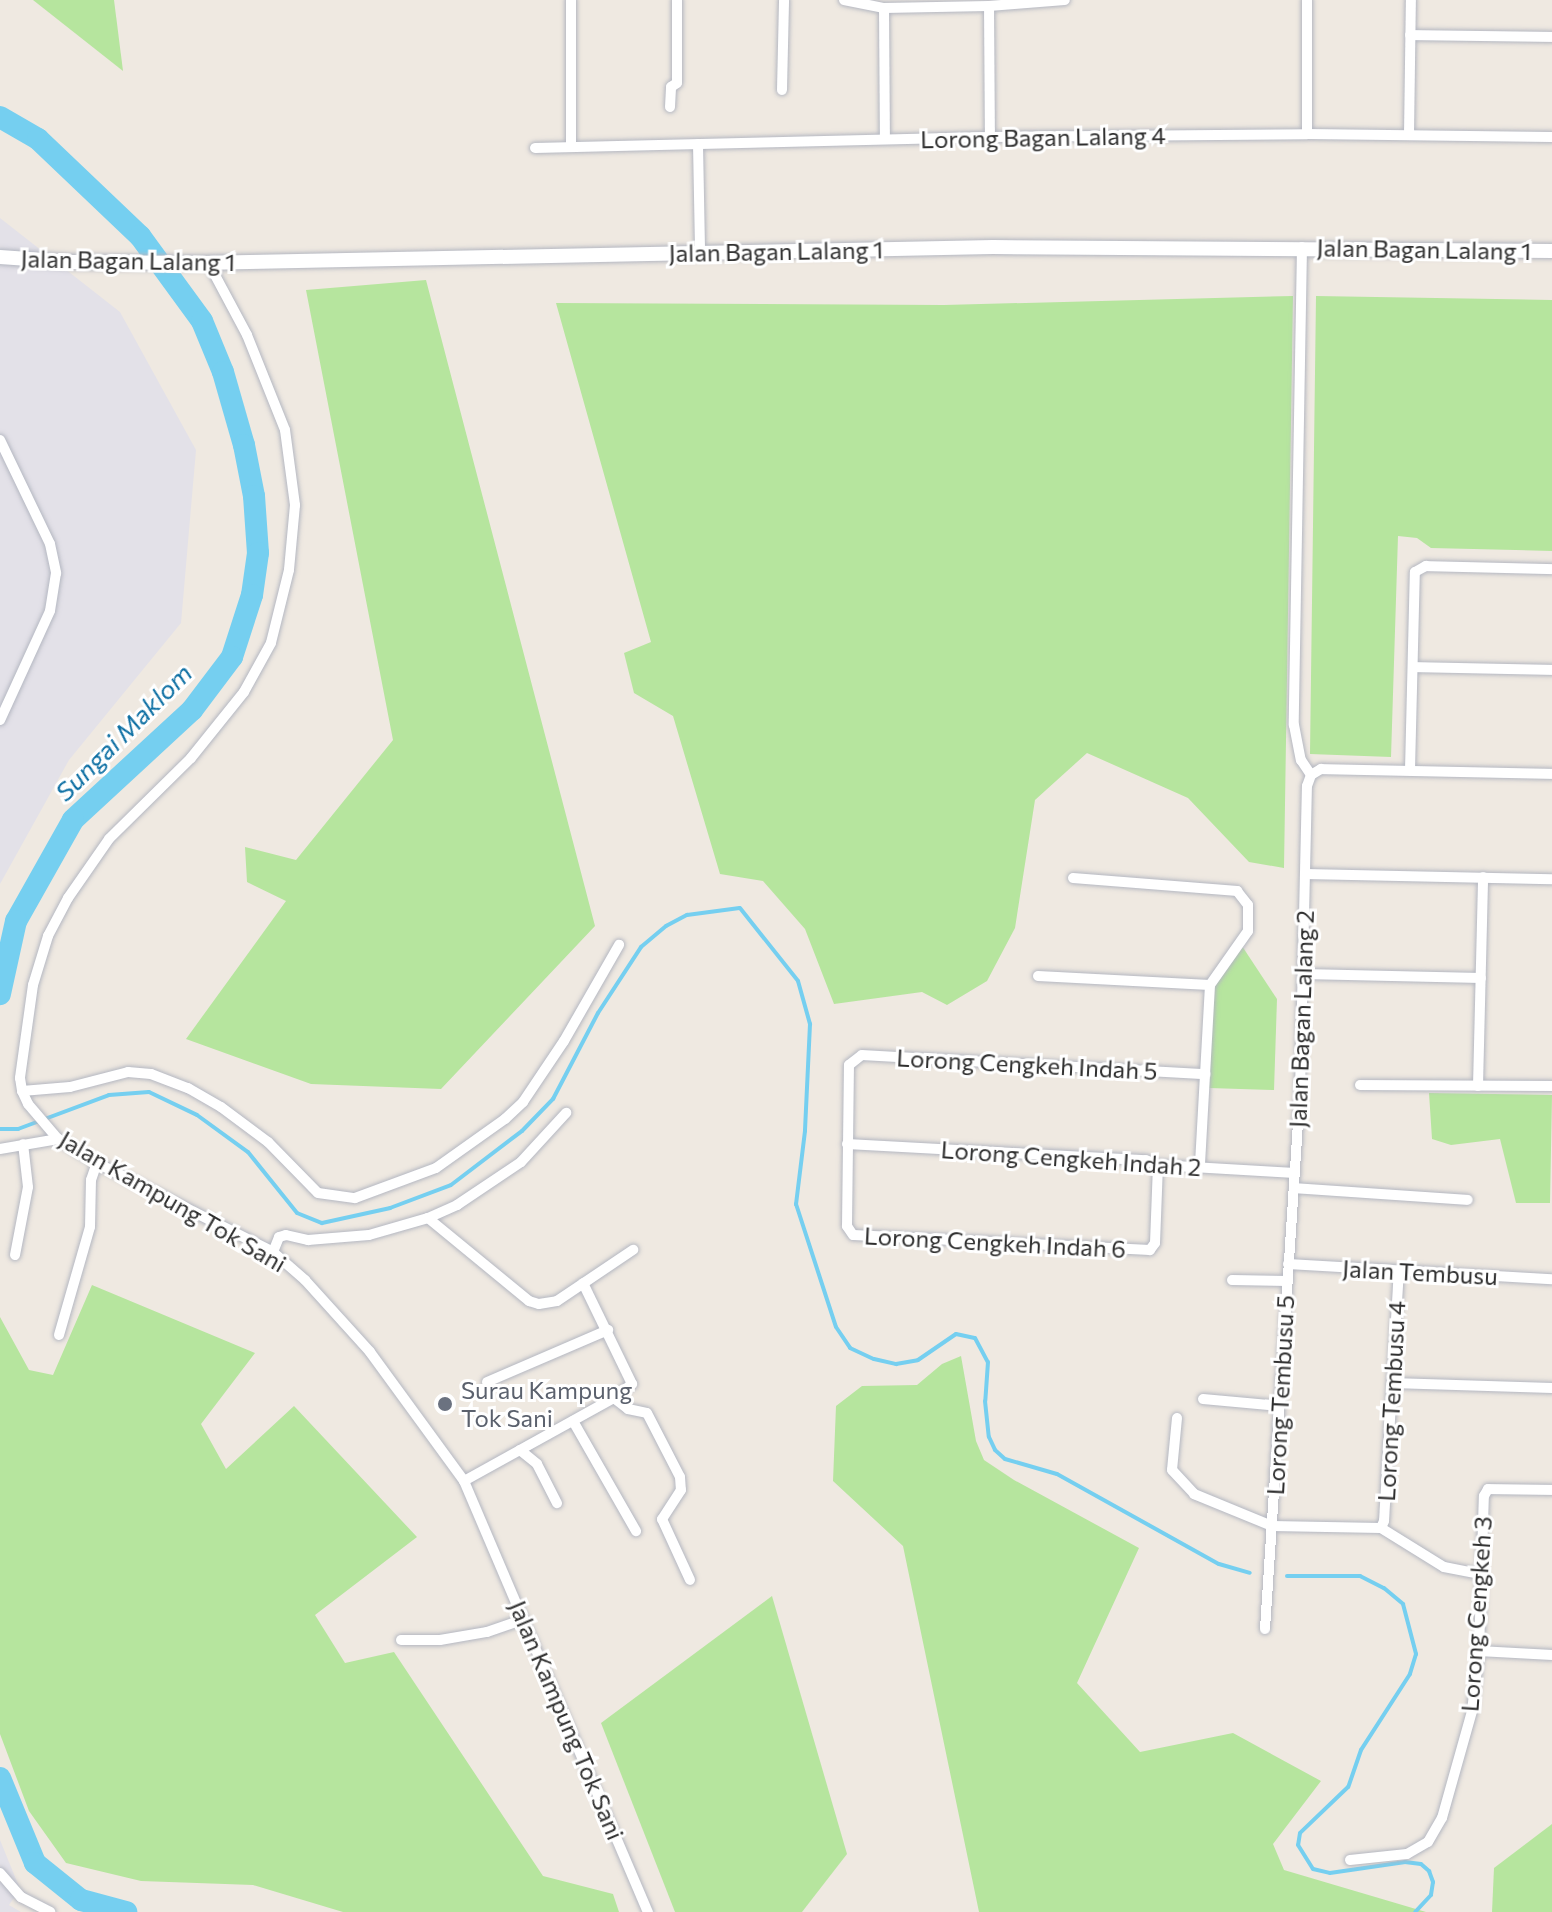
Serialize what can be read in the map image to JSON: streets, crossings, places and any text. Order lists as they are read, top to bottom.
{
  "streets": {
    "main road": ["Jalan Bagan Lalang 1"],
    "street": [
      "Lorong Bagan Lalang 4",
      "Jalan Bagan Lalang 2",
      "Lorong Cengkeh Indah 5",
      "Lorong Cengkeh Indah 2",
      "Jalan Kampung Tok Sani",
      "Lorong Cengkeh Indah 6",
      "Jalan Tembusu",
      "Lorong Tembusu 5",
      "Lorong Tembusu 4",
      "Lorong Cengkeh 3"
    ]
  },
  "crossings": [
    ["Jalan Bagan Lalang 1", "Jalan Kampung Tok Sani"],
    ["Jalan Bagan Lalang 2", "Lorong Cengkeh Indah 2"],
    ["Jalan Bagan Lalang 2", "Jalan Tembusu"],
    ["Jalan Bagan Lalang 2", "Lorong Tembusu 5"],
    ["Lorong Cengkeh Indah 5", "Lorong Cengkeh Indah 2"],
    ["Lorong Cengkeh Indah 5", "Lorong Cengkeh Indah 6"],
    ["Lorong Cengkeh Indah 2", "Lorong Cengkeh Indah 6"],
    ["Jalan Tembusu", "Lorong Tembusu 5"],
    ["Jalan Tembusu", "Lorong Tembusu 4"]
  ],
  "water": ["Sungai Maklom"],
  "places": ["Surau Kampung Tok Sani"]
}
